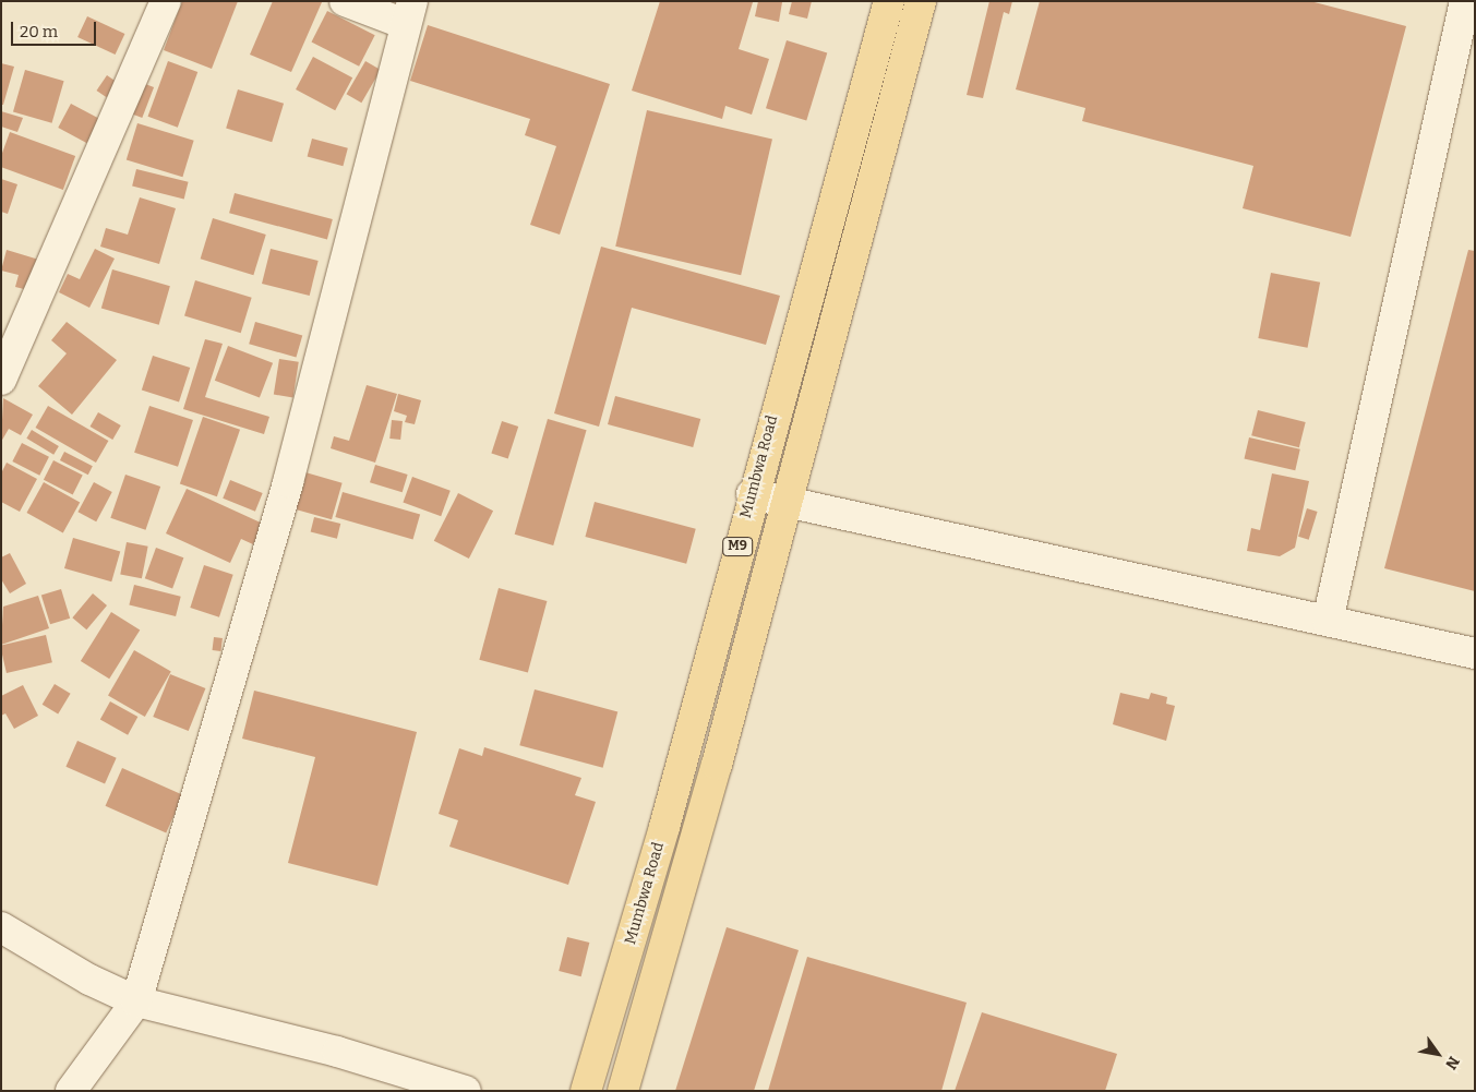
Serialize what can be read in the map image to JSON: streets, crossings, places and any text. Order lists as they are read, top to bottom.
{
  "streets": {
    "main road": ["Mumbwa Road", "M9"]
  },
  "scale_bar": "20 m",
  "north": "bottom right"
}
